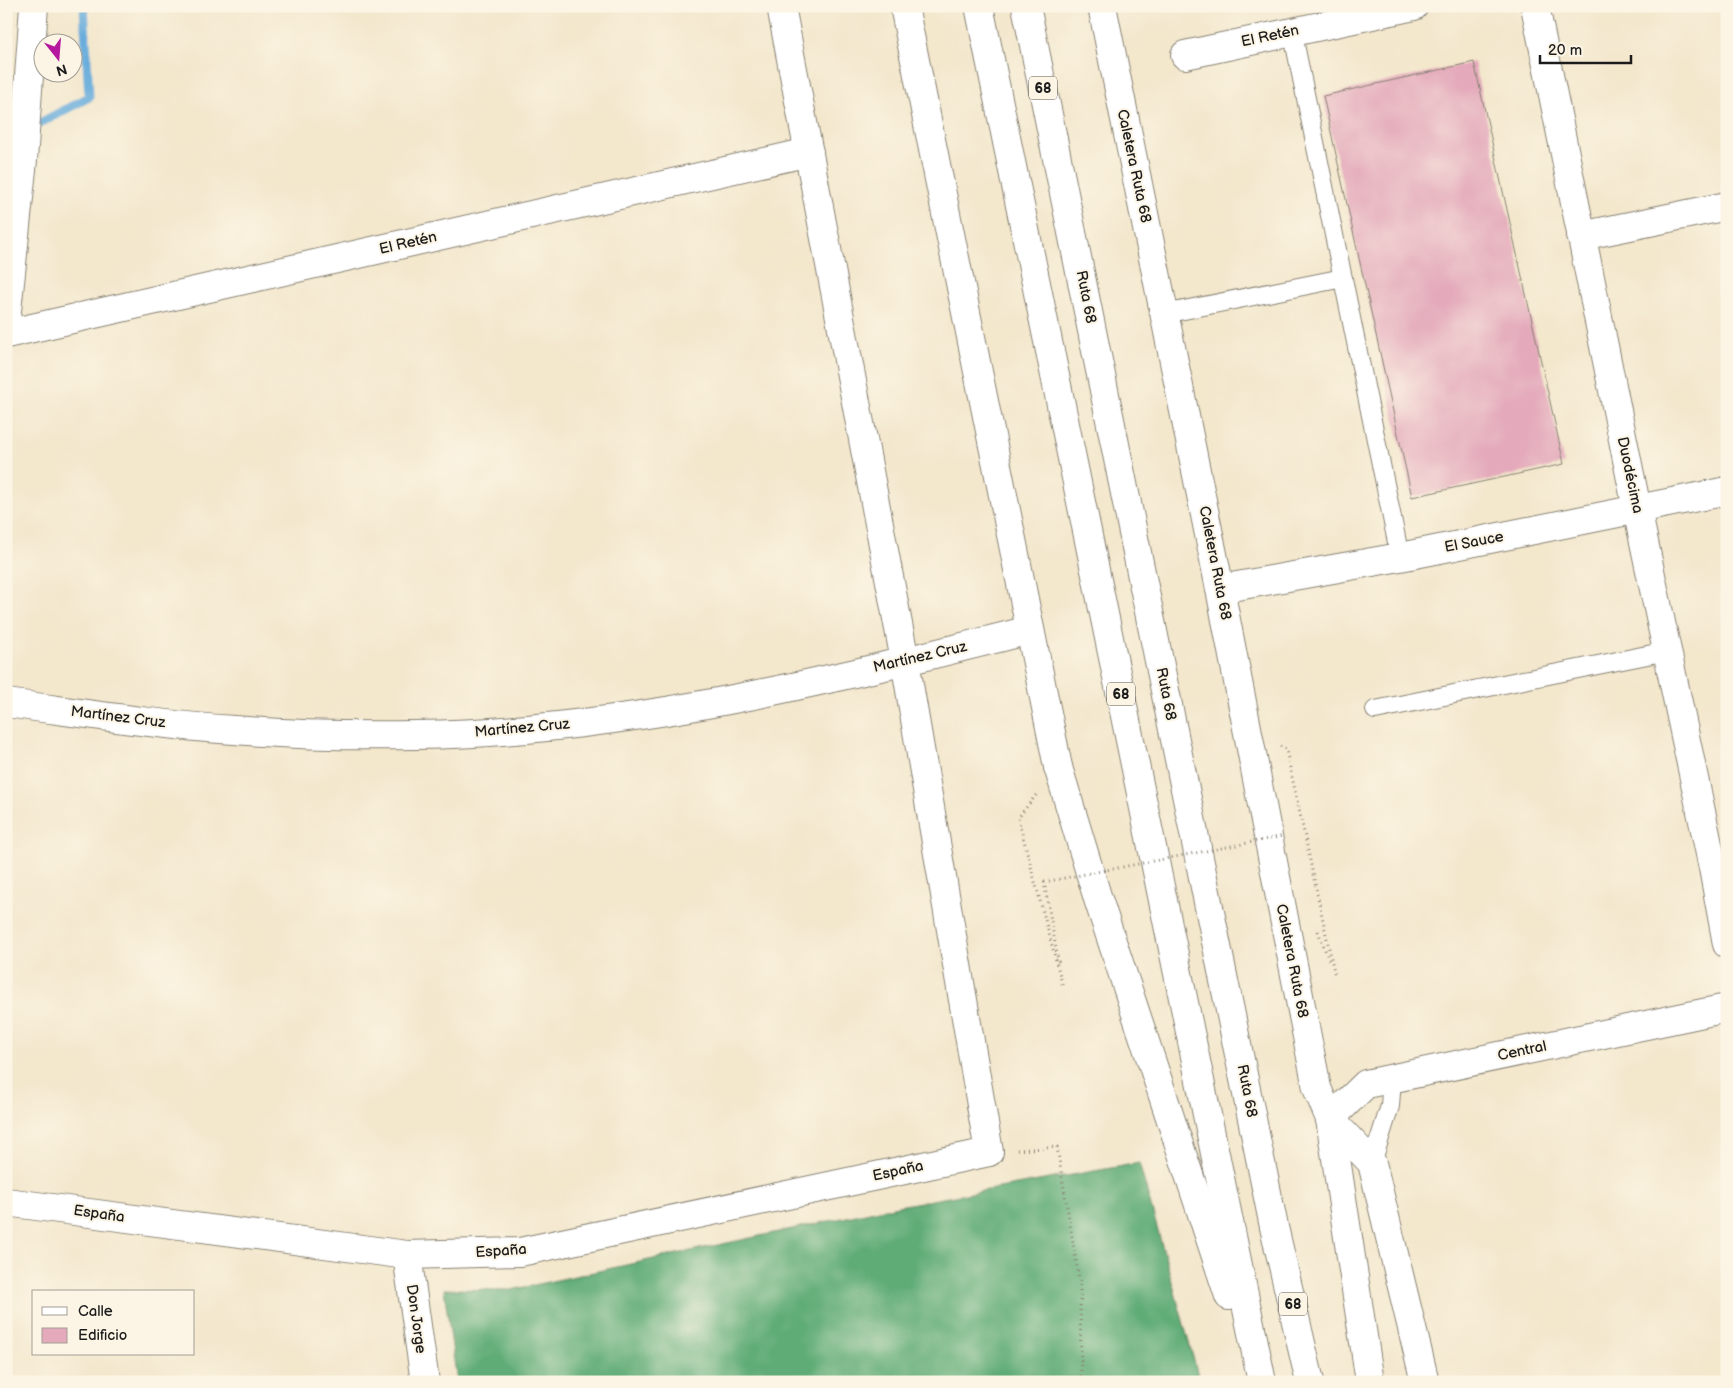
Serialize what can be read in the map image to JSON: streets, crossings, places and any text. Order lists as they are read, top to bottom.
{
  "streets": {
    "main road": [
      "El Retén",
      "68",
      "Caletera Ruta 68",
      "Ruta 68",
      "Duodécima",
      "El Sauce",
      "Martínez Cruz",
      "Central",
      "España",
      "Don Jorge"
    ]
  },
  "crossings": [
    ["Caletera Ruta 68", "El Sauce"],
    ["Caletera Ruta 68", "Central"],
    ["Duodécima", "El Sauce"],
    ["España", "Don Jorge"]
  ],
  "legend": ["Calle", "Edificio"],
  "scale_bar": "20 m",
  "north": "bottom"
}
